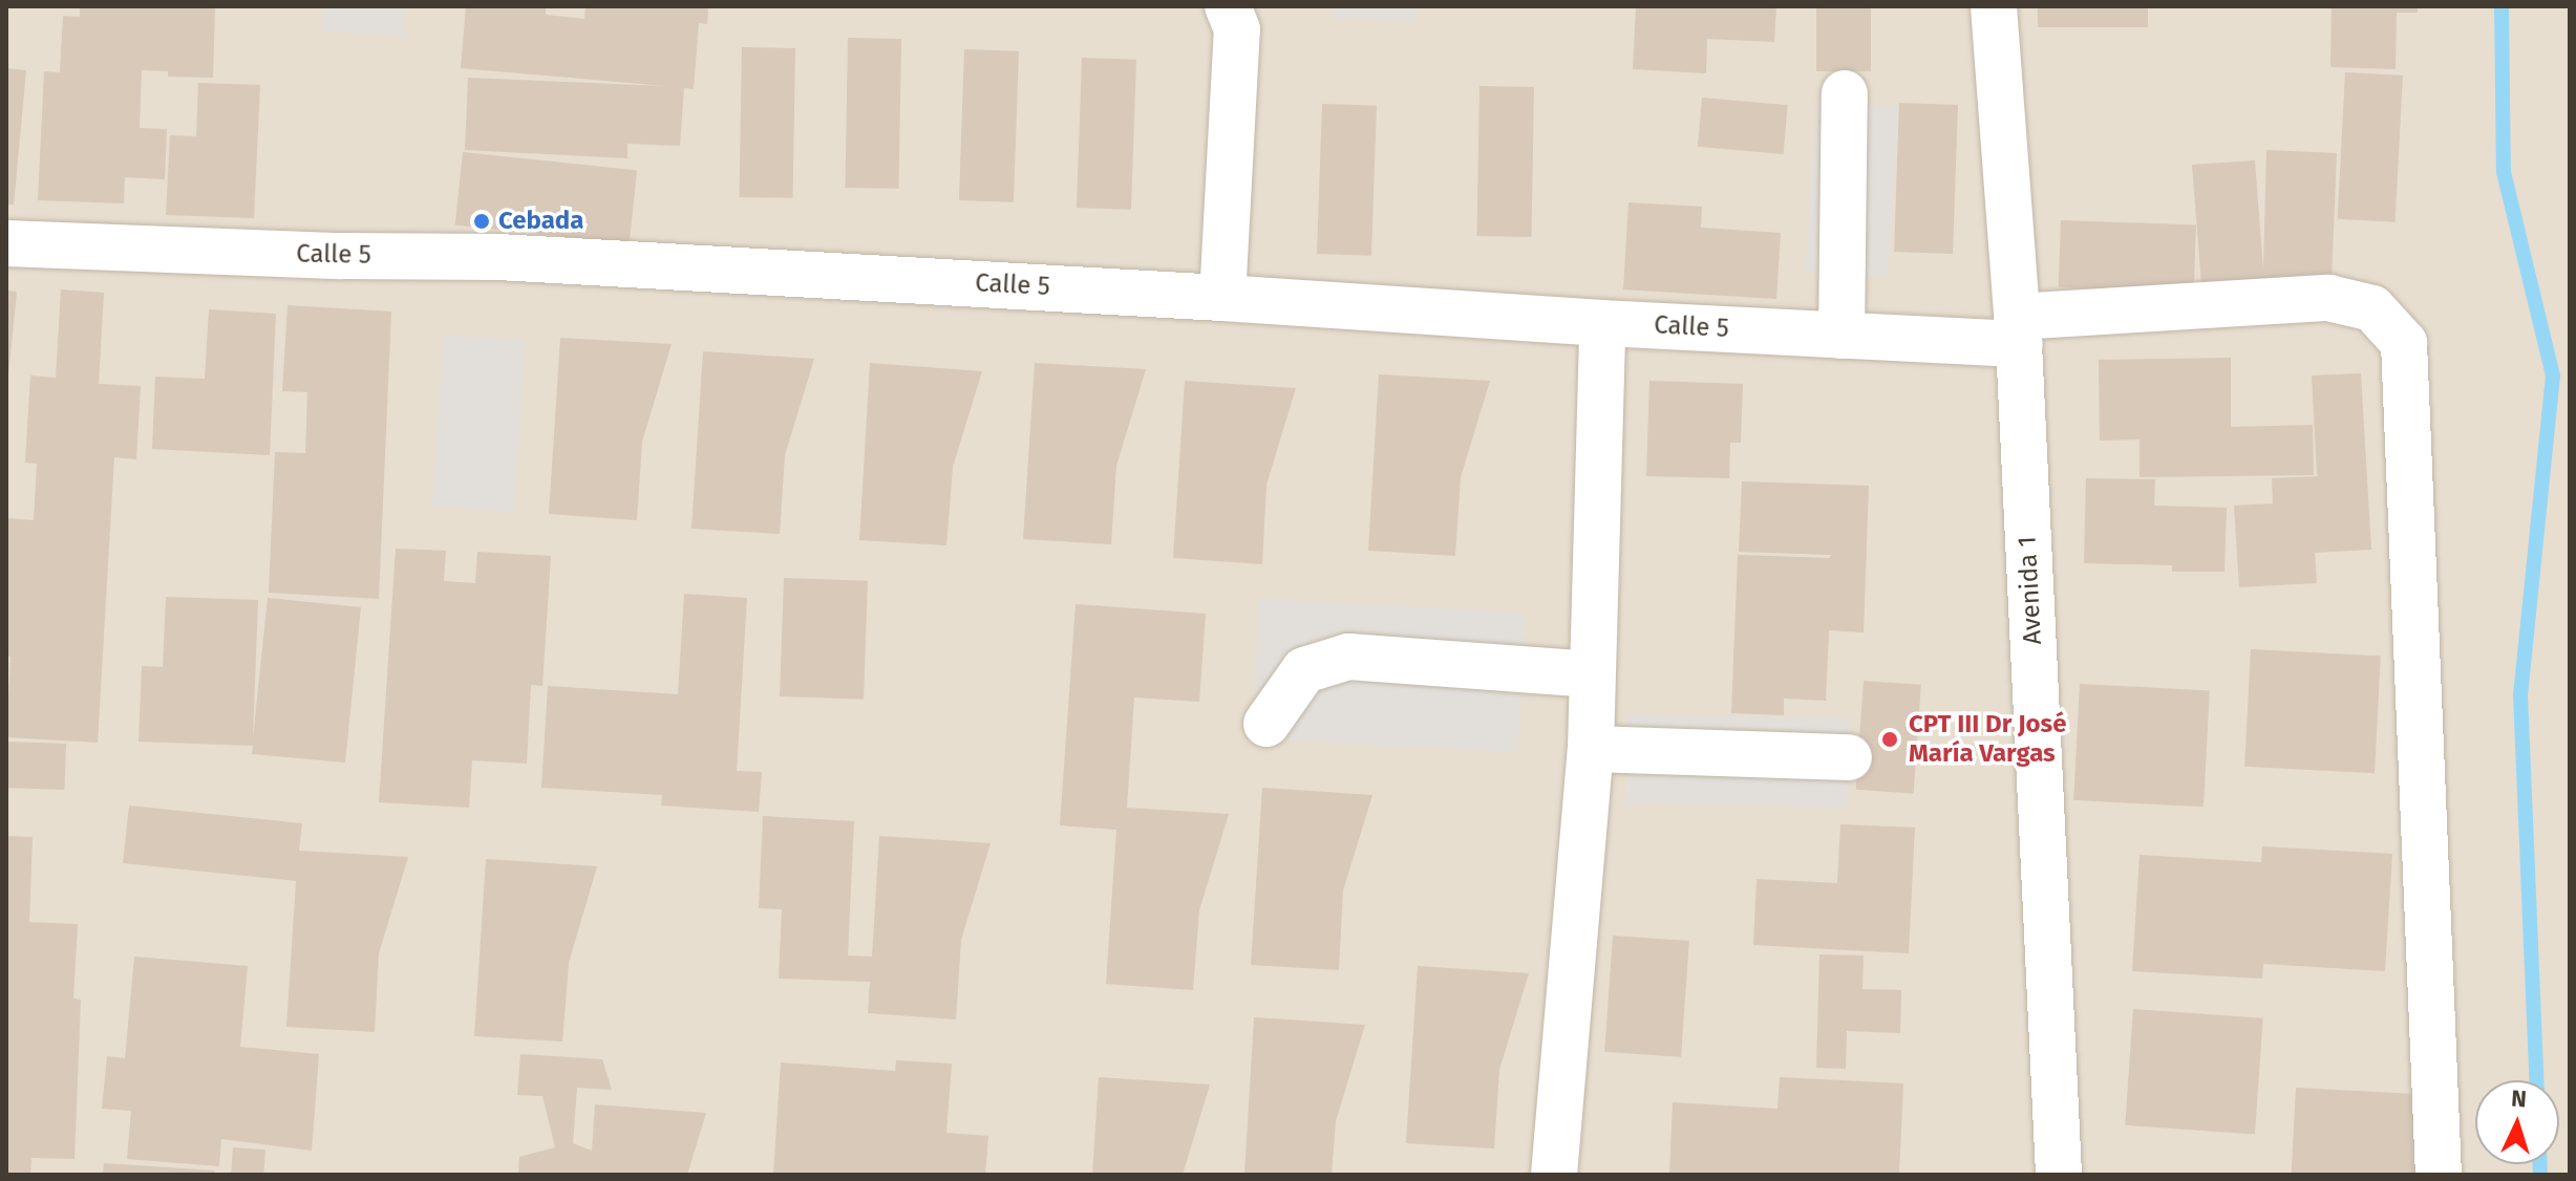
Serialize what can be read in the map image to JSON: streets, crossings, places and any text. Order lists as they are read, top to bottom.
{
  "streets": {
    "street": ["Calle 5", "Avenida 1"]
  },
  "crossings": [
    ["Calle 5", "Avenida 1"]
  ],
  "places": ["Cebada", "CPT III Dr José María Vargas"],
  "north": "top"
}
